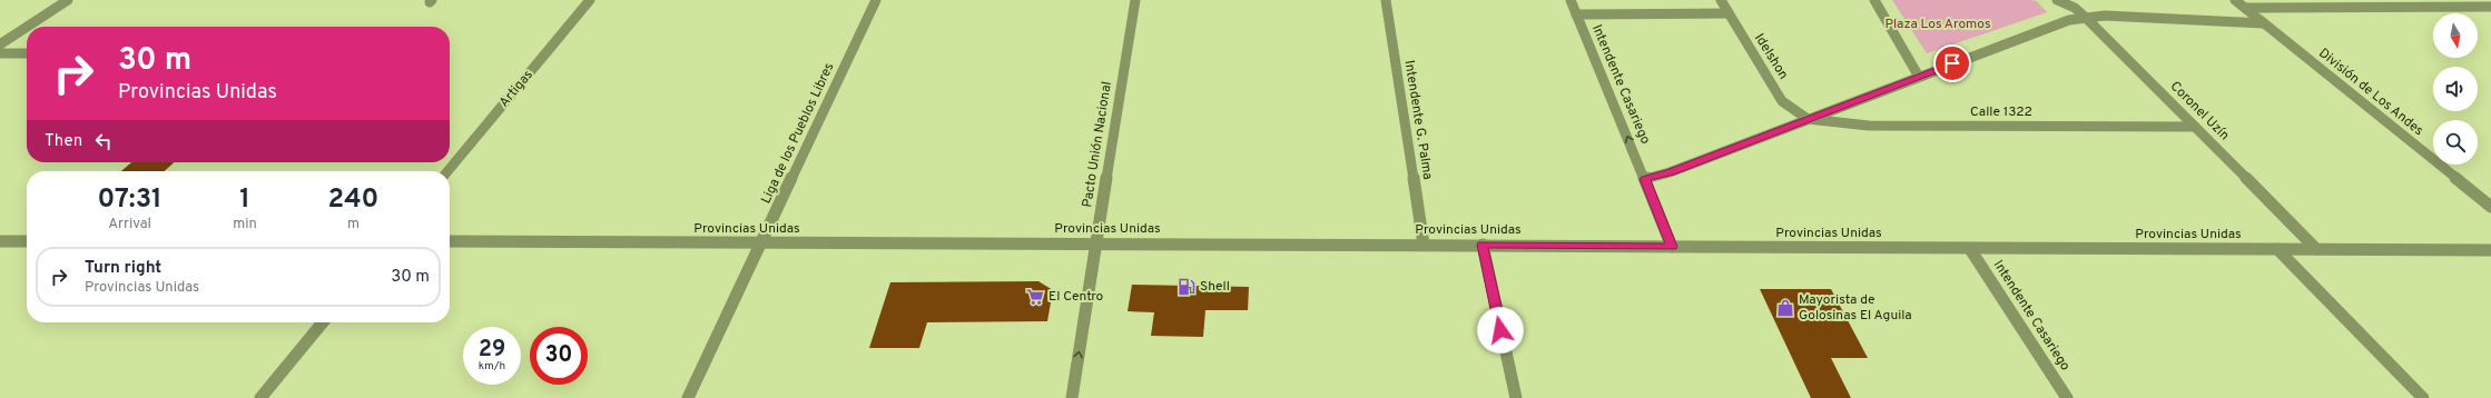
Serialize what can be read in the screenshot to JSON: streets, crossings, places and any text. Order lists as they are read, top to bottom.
{
  "streets": {
    "street": [
      "Idelshon",
      "Intendente Casariego",
      "Artigas",
      "División de Los Andes",
      "Coronel Uzín",
      "Calle 1322",
      "Intendente G. Palma",
      "Liga de los Pueblos Libres",
      "Pacto Unión Nacional",
      "Provincias Unidas"
    ]
  },
  "crossings": [
    ["Idelshon", "Calle 1322"],
    ["Intendente Casariego", "Provincias Unidas"],
    ["Coronel Uzín", "Calle 1322"],
    ["Coronel Uzín", "Provincias Unidas"],
    ["Intendente G. Palma", "Provincias Unidas"],
    ["Liga de los Pueblos Libres", "Provincias Unidas"],
    ["Pacto Unión Nacional", "Provincias Unidas"]
  ],
  "one_way": ["Intendente Casariego", "Pacto Unión Nacional"],
  "parks": ["Plaza Los Aromos"],
  "places": {
    "fuel station": ["Shell"],
    "supermarket": ["El Centro"],
    "shop": ["Mayorista de Golosinas El Aguila"]
  },
  "north": "bottom",
  "page": {
    "turn": ["30 m", "Provincias Unidas"],
    "then": "Then",
    "eta": [
      "07:31",
      "Arrival",
      "1",
      "min",
      "240",
      "m"
    ],
    "list": [
      {
        "name": "Turn right",
        "note": "Provincias Unidas",
        "value": "30 m"
      }
    ],
    "speed": "29 km/h",
    "limit": "30"
  }
}
